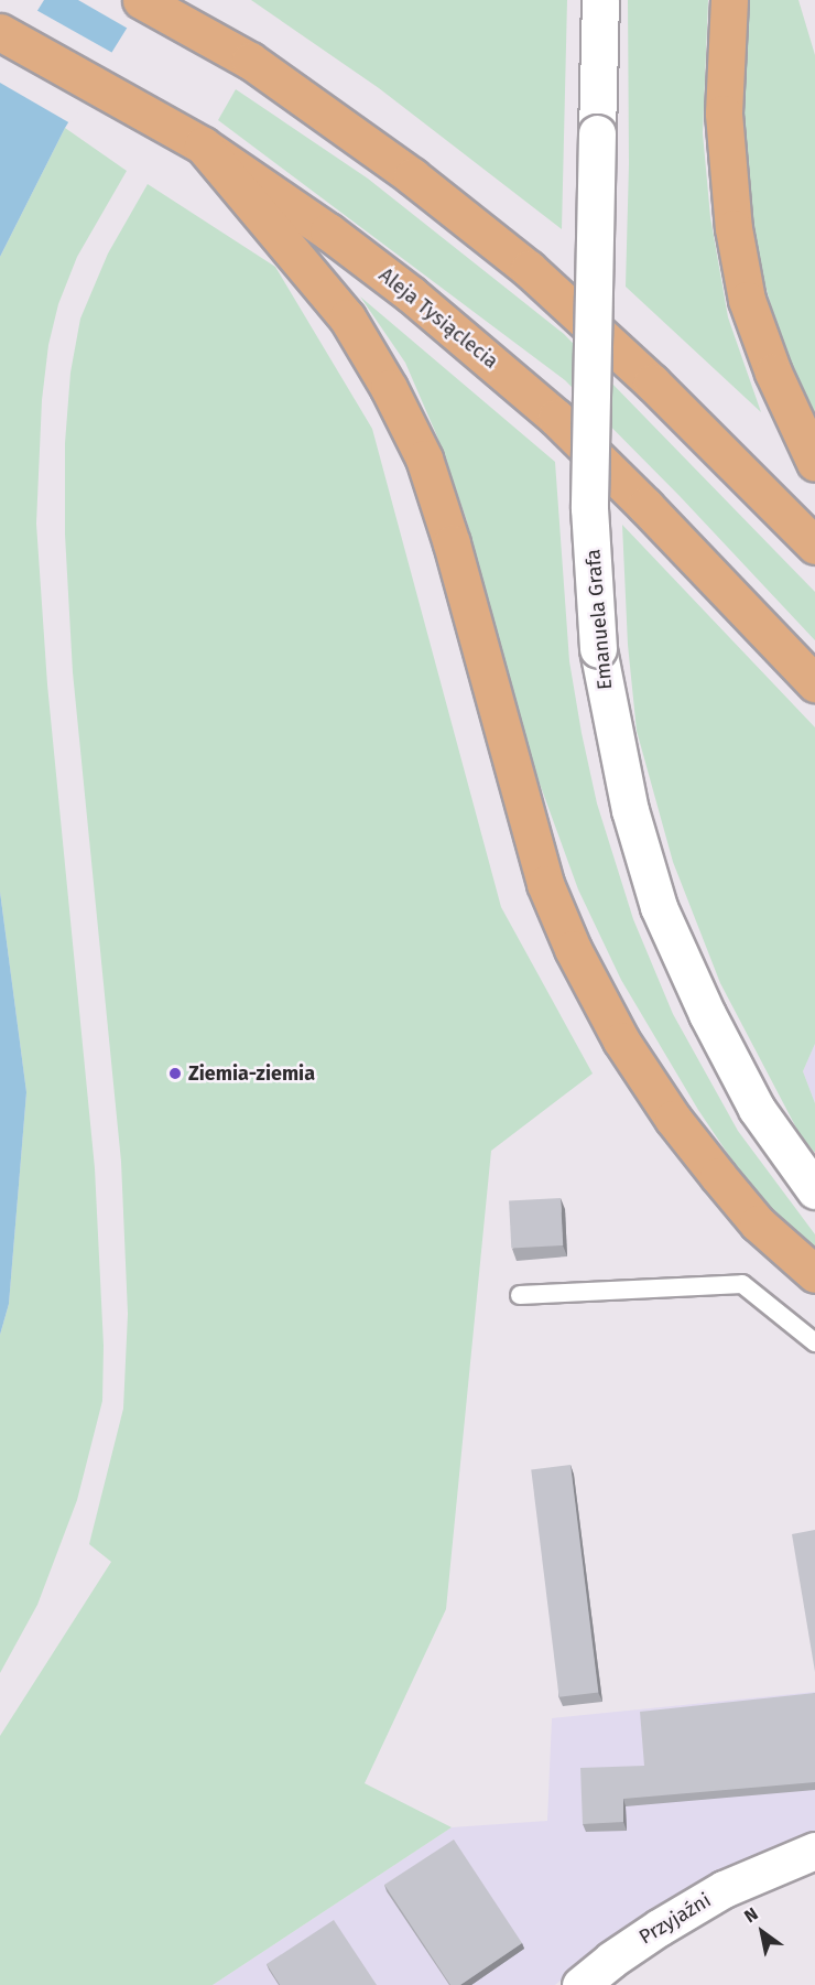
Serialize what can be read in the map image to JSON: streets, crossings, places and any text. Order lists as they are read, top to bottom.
{
  "streets": {
    "main road": ["Aleja Tysiąclecia", "Emanuela Grafa", "Przyjaźni"]
  },
  "places": ["Ziemia-ziemia"],
  "north": "top left"
}
